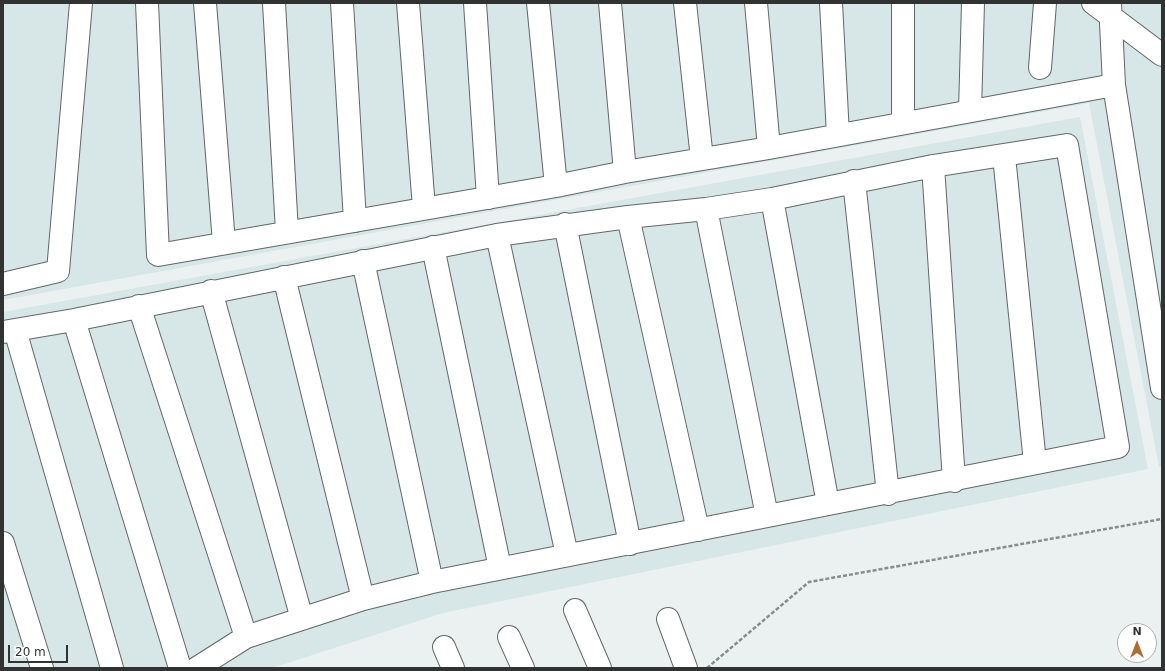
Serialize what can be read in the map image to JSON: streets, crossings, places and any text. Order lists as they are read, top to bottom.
{
  "scale_bar": "20 m",
  "north": "top"
}
